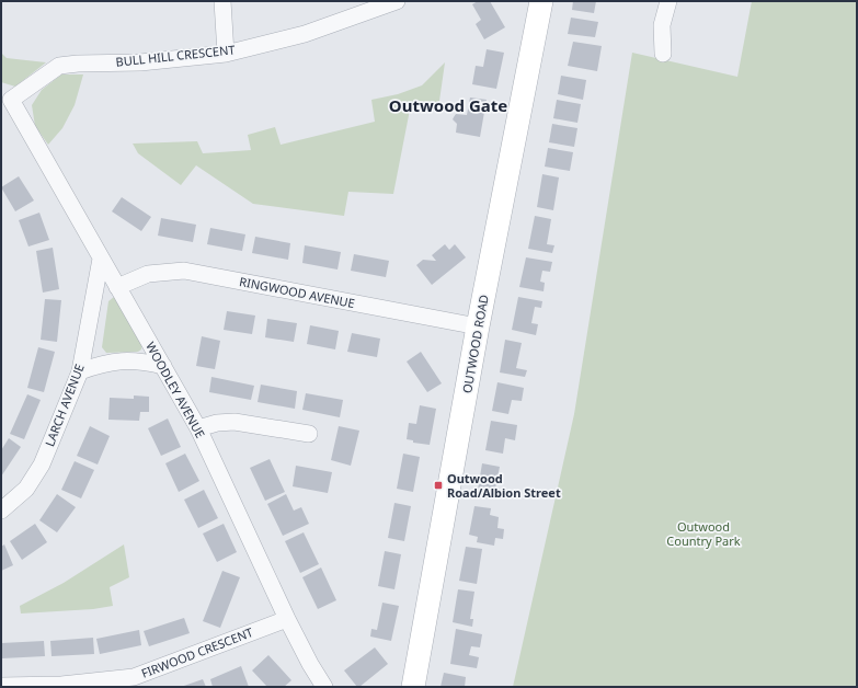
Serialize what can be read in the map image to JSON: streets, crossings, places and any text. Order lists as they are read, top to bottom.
{
  "streets": {
    "street": [
      "BULL HILL CRESCENT",
      "RINGWOOD AVENUE",
      "OUTWOOD ROAD",
      "WOODLEY AVENUE",
      "LARCH AVENUE",
      "FIRWOOD CRESCENT"
    ]
  },
  "crossings": [
    ["BULL HILL CRESCENT", "WOODLEY AVENUE"],
    ["RINGWOOD AVENUE", "OUTWOOD ROAD"],
    ["RINGWOOD AVENUE", "WOODLEY AVENUE"],
    ["WOODLEY AVENUE", "LARCH AVENUE"],
    ["WOODLEY AVENUE", "FIRWOOD CRESCENT"]
  ],
  "districts": ["Outwood Gate"],
  "parks": ["Outwood Country Park"],
  "places": {
    "transit": ["Outwood Road/Albion Street"]
  }
}
